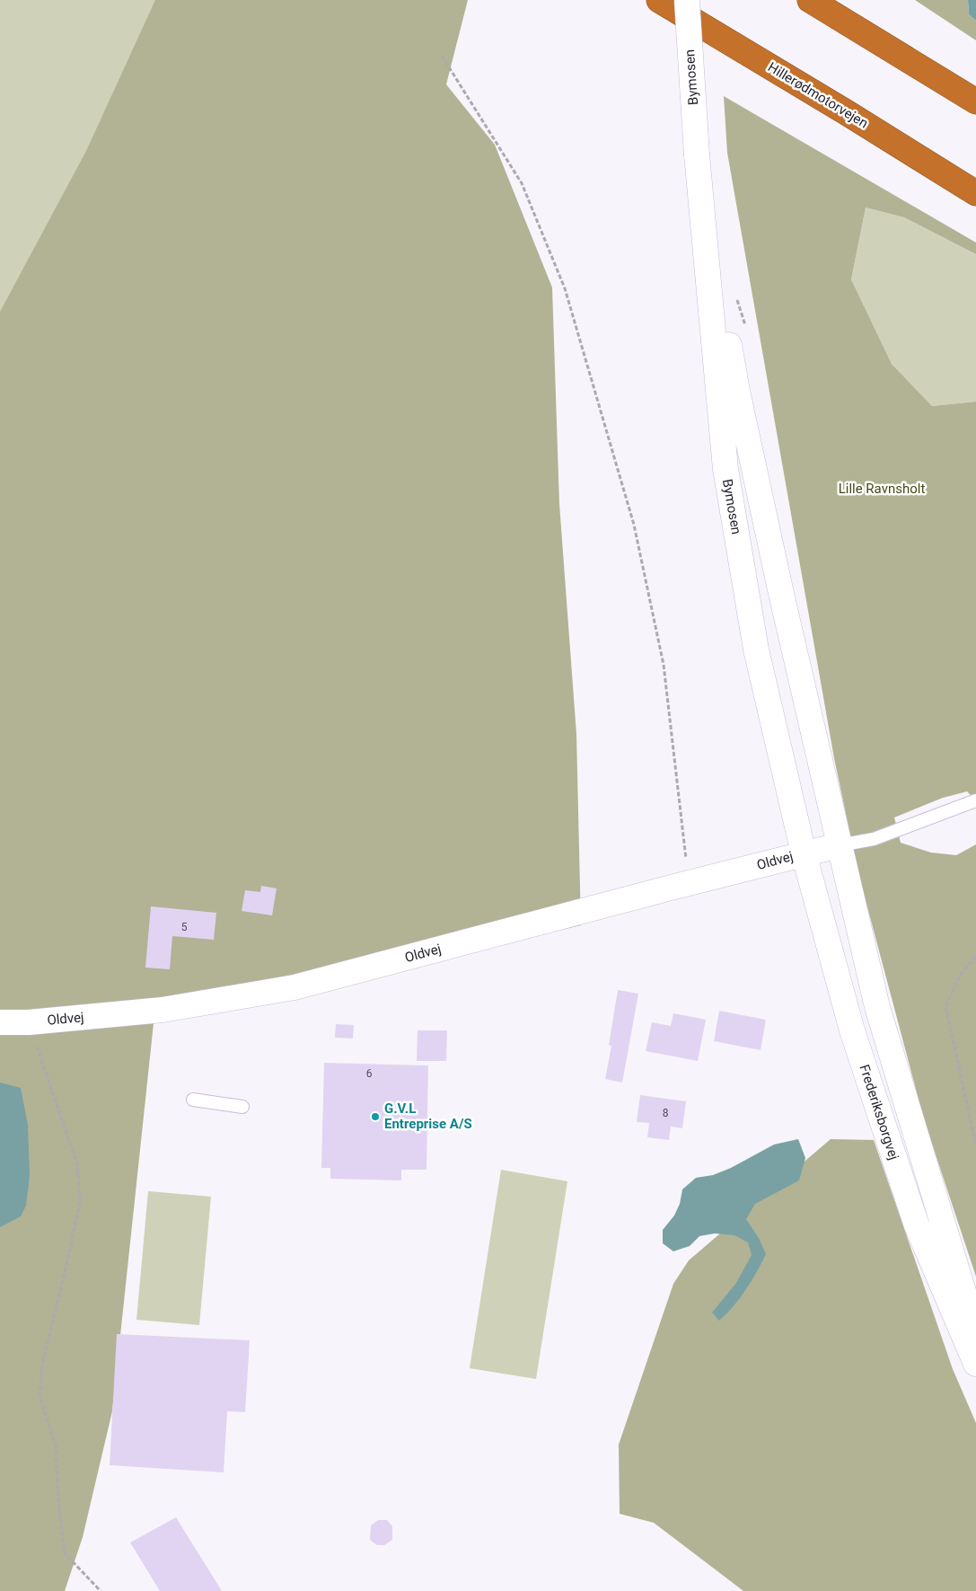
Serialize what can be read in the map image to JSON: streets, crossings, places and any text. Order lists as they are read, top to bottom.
{
  "streets": {
    "highway": ["Hillerødmotorvejen"],
    "street": ["Bymosen", "Oldvej", "Frederiksborgvej"]
  },
  "crossings": [
    ["Bymosen", "Oldvej"],
    ["Bymosen", "Frederiksborgvej"],
    ["Oldvej", "Frederiksborgvej"]
  ],
  "parks": ["Lille Ravnsholt"],
  "places": ["G.V.L Entreprise A/S"],
  "house_numbers": ["5", "6", "8"]
}
